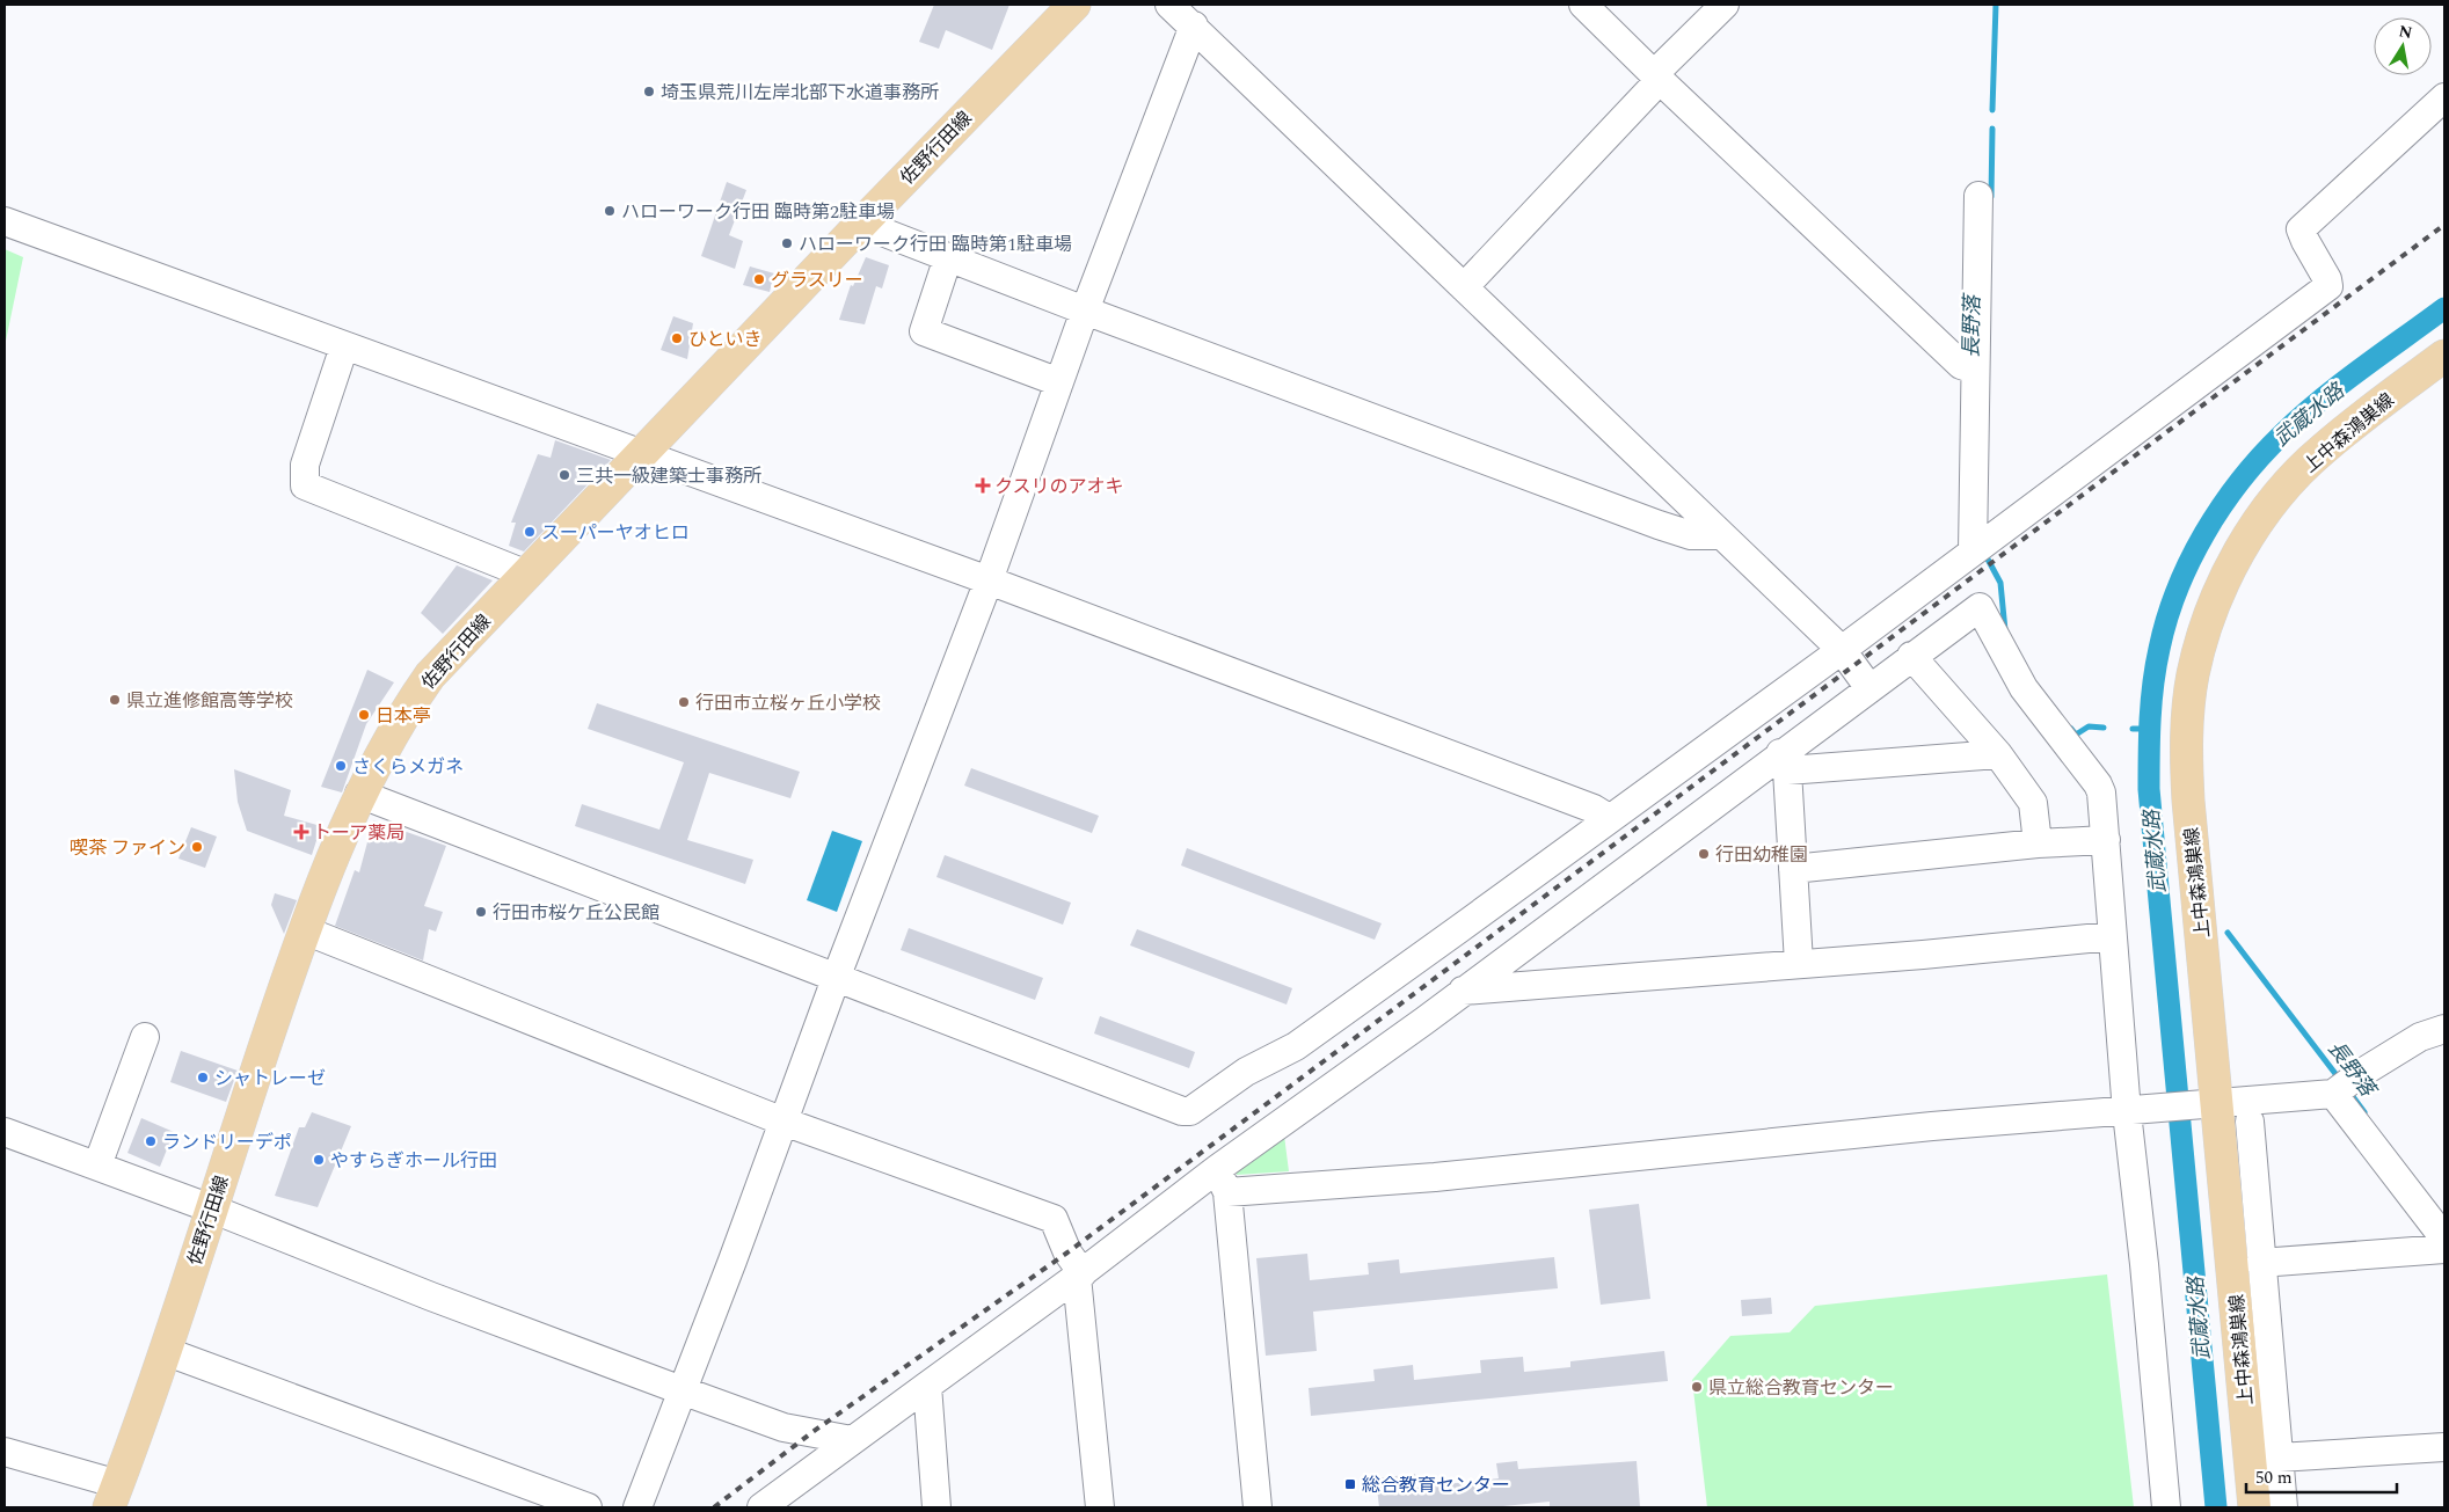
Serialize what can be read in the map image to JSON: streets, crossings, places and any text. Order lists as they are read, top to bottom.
{
  "streets": {
    "main road": ["佐野行田線", "上中森鴻巣線"]
  },
  "water": ["長野落", "武蔵水路"],
  "places": {
    "other": [
      "埼玉県荒川左岸北部下水道事務所",
      "ハローワーク行田 臨時第2駐車場",
      "ハローワーク行田 臨時第1駐車場",
      "グラスリー",
      "ひといき",
      "三共一級建築士事務所",
      "スーパーヤオヒロ",
      "県立進修館高等学校",
      "行田市立桜ヶ丘小学校",
      "日本亭",
      "さくらメガネ",
      "喫茶 ファイン",
      "行田幼稚園",
      "行田市桜ケ丘公民館",
      "シャトレーゼ",
      "ランドリーデポ",
      "やすらぎホール行田",
      "県立総合教育センター"
    ],
    "health": ["クスリのアオキ", "トーア薬局"],
    "transit": ["総合教育センター"]
  },
  "scale_bar": "50 m",
  "north": "top"
}
